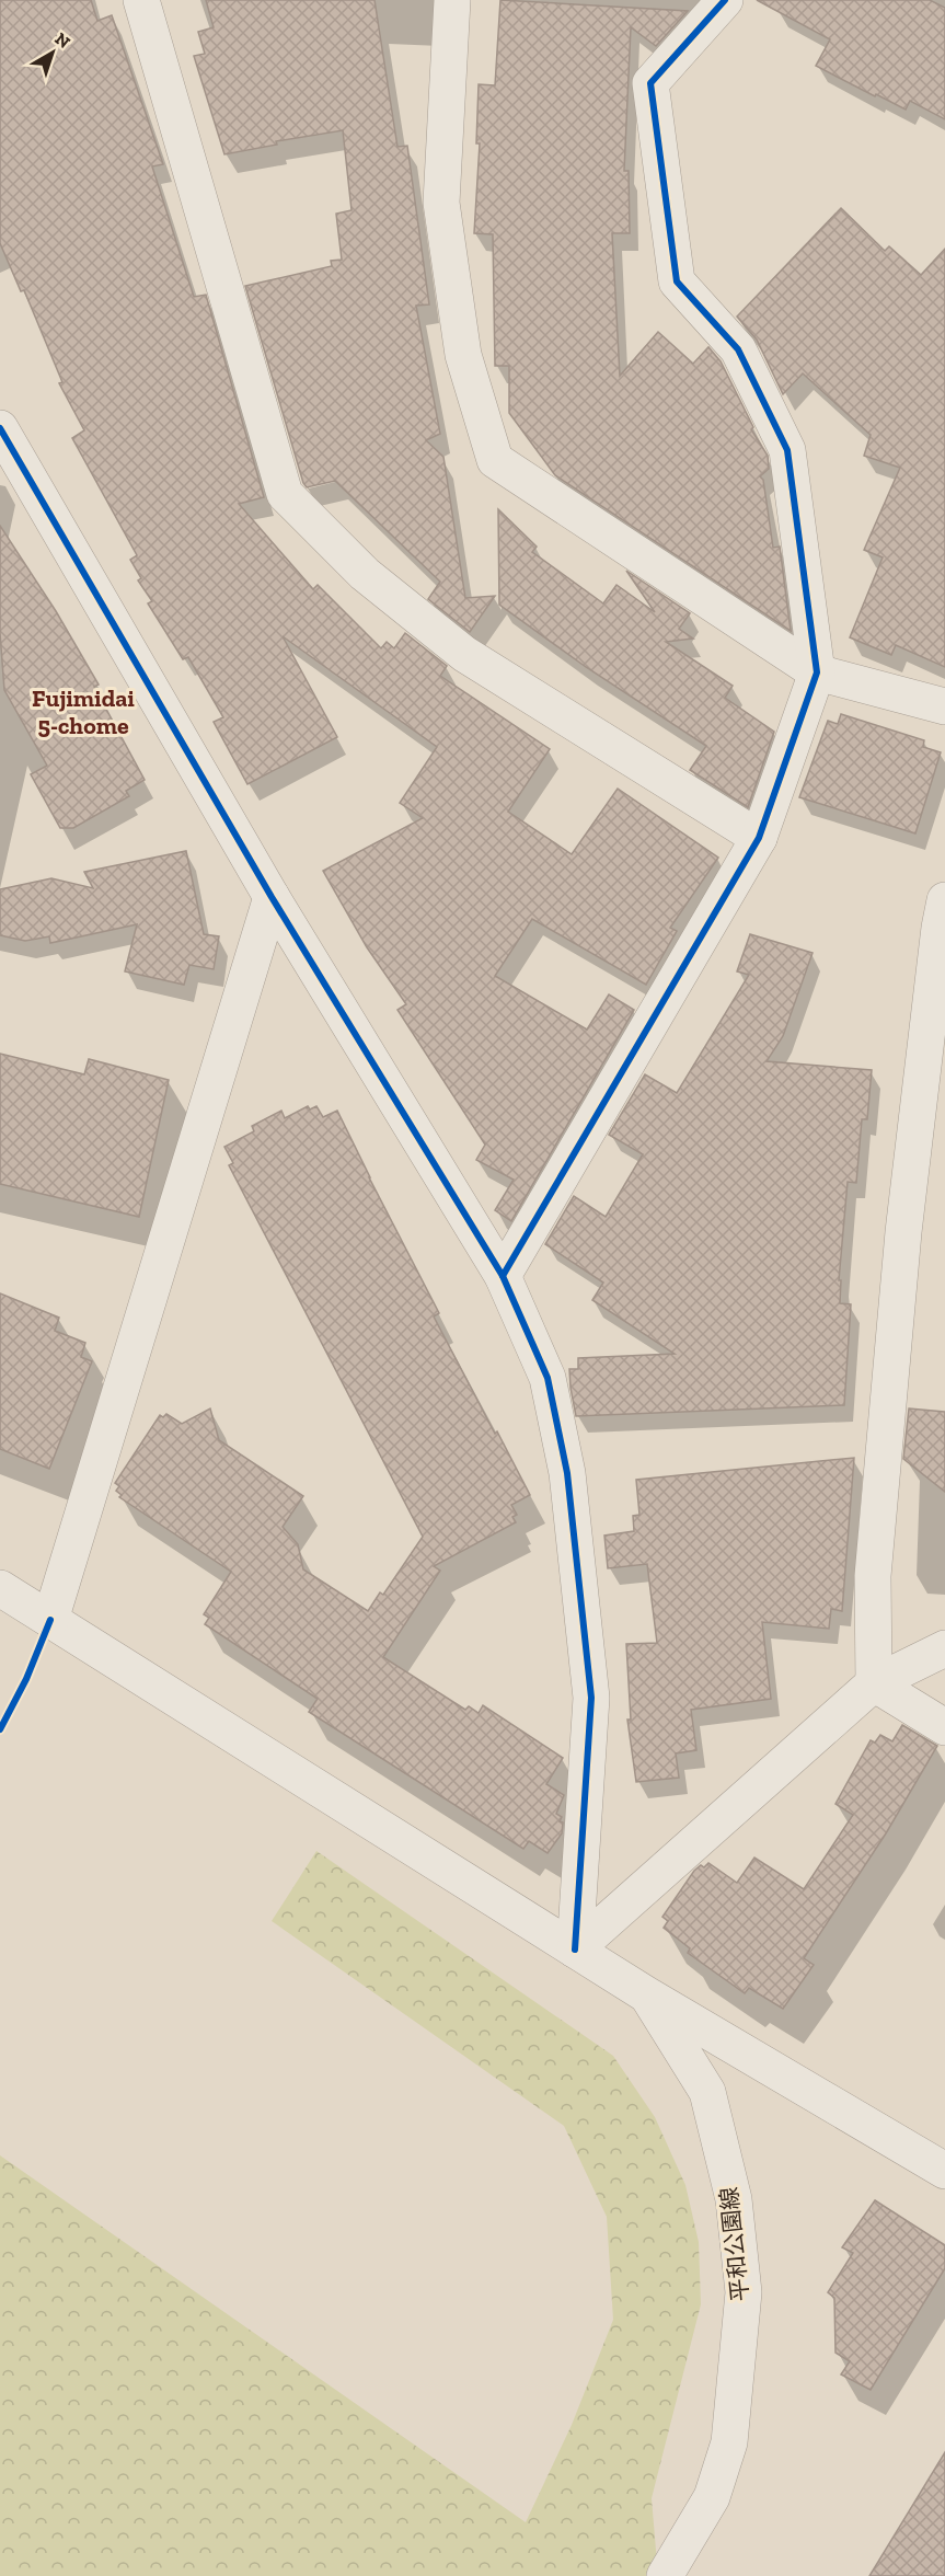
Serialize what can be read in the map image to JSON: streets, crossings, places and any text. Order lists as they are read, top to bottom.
{
  "streets": {
    "street": ["平和公園線"]
  },
  "districts": ["Fujimidai 5-chome"],
  "north": "top right"
}
